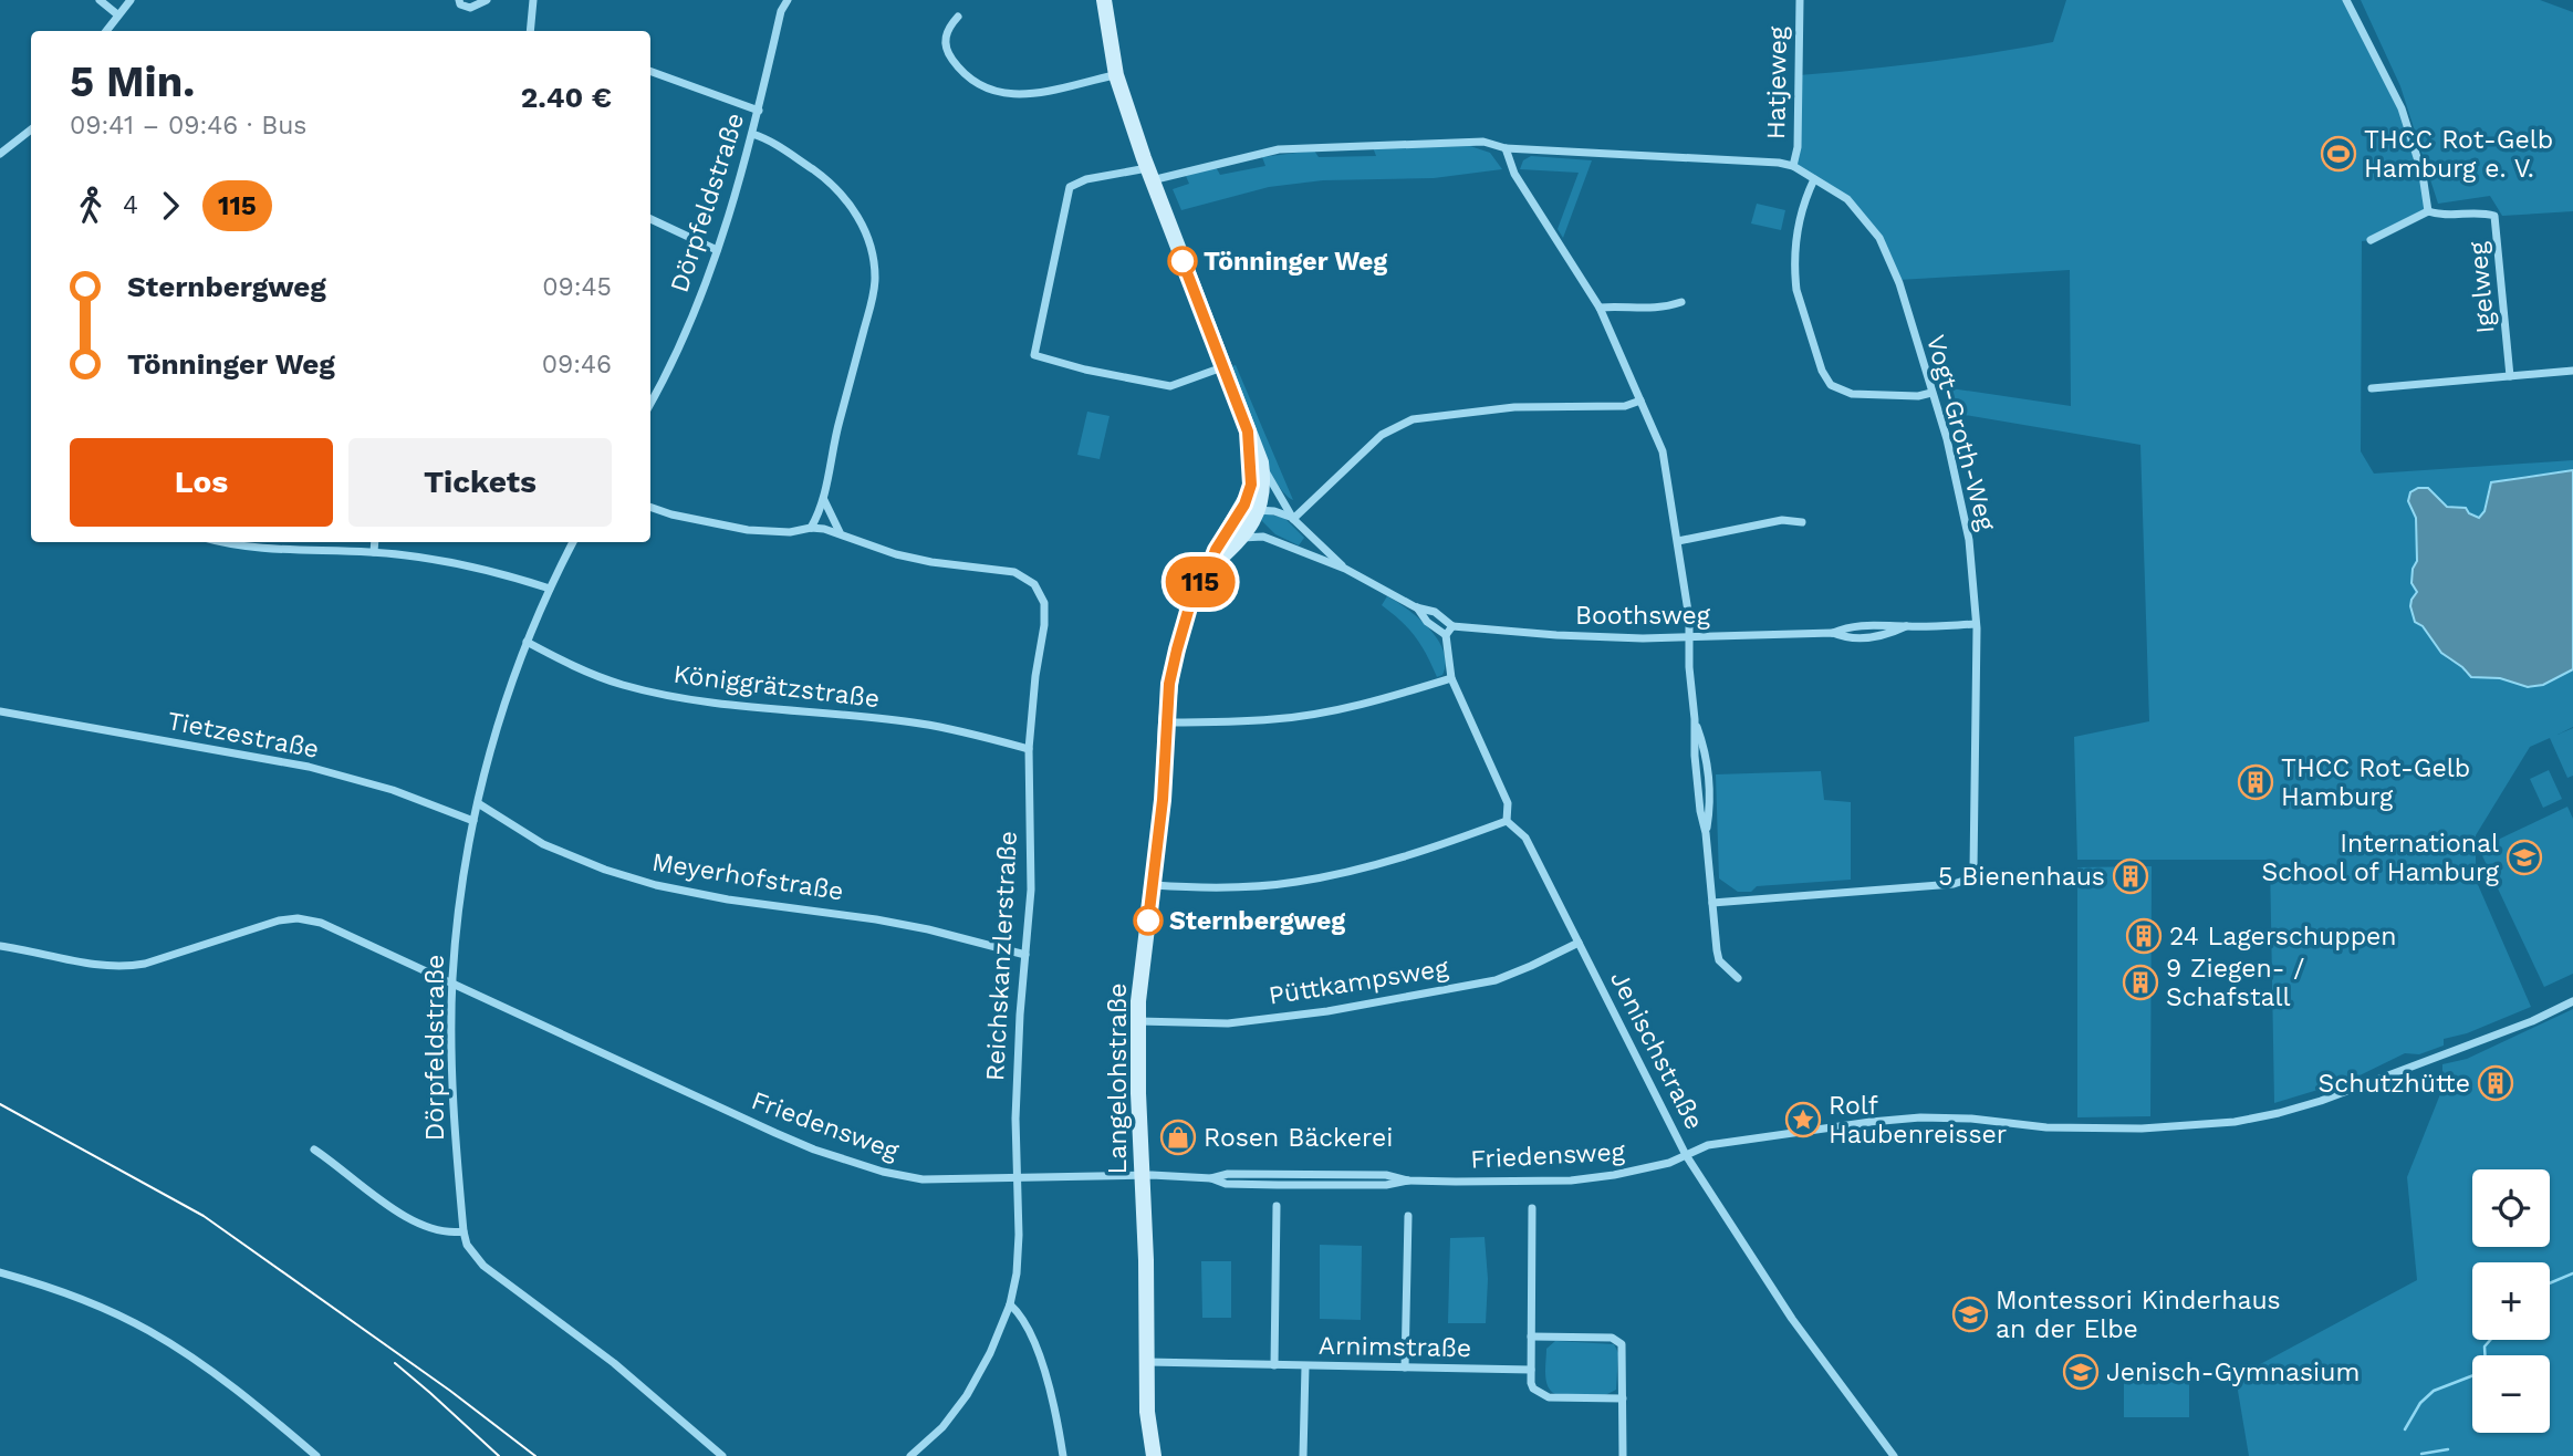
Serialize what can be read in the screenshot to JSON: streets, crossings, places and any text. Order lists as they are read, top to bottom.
{
  "streets": {
    "street": [
      "Hatjeweg",
      "Dörpfeldstraße",
      "Igelweg",
      "Vogt-Groth-Weg",
      "Boothsweg",
      "Königgrätzstraße",
      "Tietzestraße",
      "Meyerhofstraße",
      "Reichskanzlerstraße",
      "Püttkampsweg",
      "Jenischstraße",
      "Langelohstraße",
      "Friedensweg",
      "Arnimstraße"
    ]
  },
  "crossings": [
    ["Hatjeweg", "Vogt-Groth-Weg"],
    ["Dörpfeldstraße", "Königgrätzstraße"],
    ["Dörpfeldstraße", "Tietzestraße"],
    ["Dörpfeldstraße", "Meyerhofstraße"],
    ["Dörpfeldstraße", "Friedensweg"],
    ["Vogt-Groth-Weg", "Boothsweg"],
    ["Königgrätzstraße", "Reichskanzlerstraße"],
    ["Meyerhofstraße", "Reichskanzlerstraße"],
    ["Reichskanzlerstraße", "Friedensweg"],
    ["Püttkampsweg", "Jenischstraße"],
    ["Püttkampsweg", "Langelohstraße"],
    ["Jenischstraße", "Friedensweg"],
    ["Langelohstraße", "Friedensweg"],
    ["Langelohstraße", "Arnimstraße"]
  ],
  "places": {
    "sports": ["THCC Rot-Gelb Hamburg e. V."],
    "other": ["Tönninger Weg", "Sternbergweg"],
    "building": [
      "THCC Rot-Gelb Hamburg",
      "5 Bienenhaus",
      "24 Lagerschuppen",
      "9 Ziegen- / Schafstall",
      "Schutzhütte"
    ],
    "school or university": ["International School of Hamburg", "Montessori Kinderhaus an der Elbe", "Jenisch-Gymnasium"],
    "place": ["Rolf Haubenreisser"],
    "shop": ["Rosen Bäckerei"]
  },
  "lines": ["bus line 115"],
  "page": {
    "on_map": "115",
    "heading": ["5 Min.", "09:41 – 09:46 · Bus", "2.40 €"],
    "legs": ["4", "115"],
    "list": [
      {
        "name": "Sternbergweg",
        "value": "09:45"
      },
      {
        "name": "Tönninger Weg",
        "value": "09:46"
      }
    ],
    "buttons": ["Los", "Tickets"],
    "map_buttons": ["+", "−"]
  }
}
